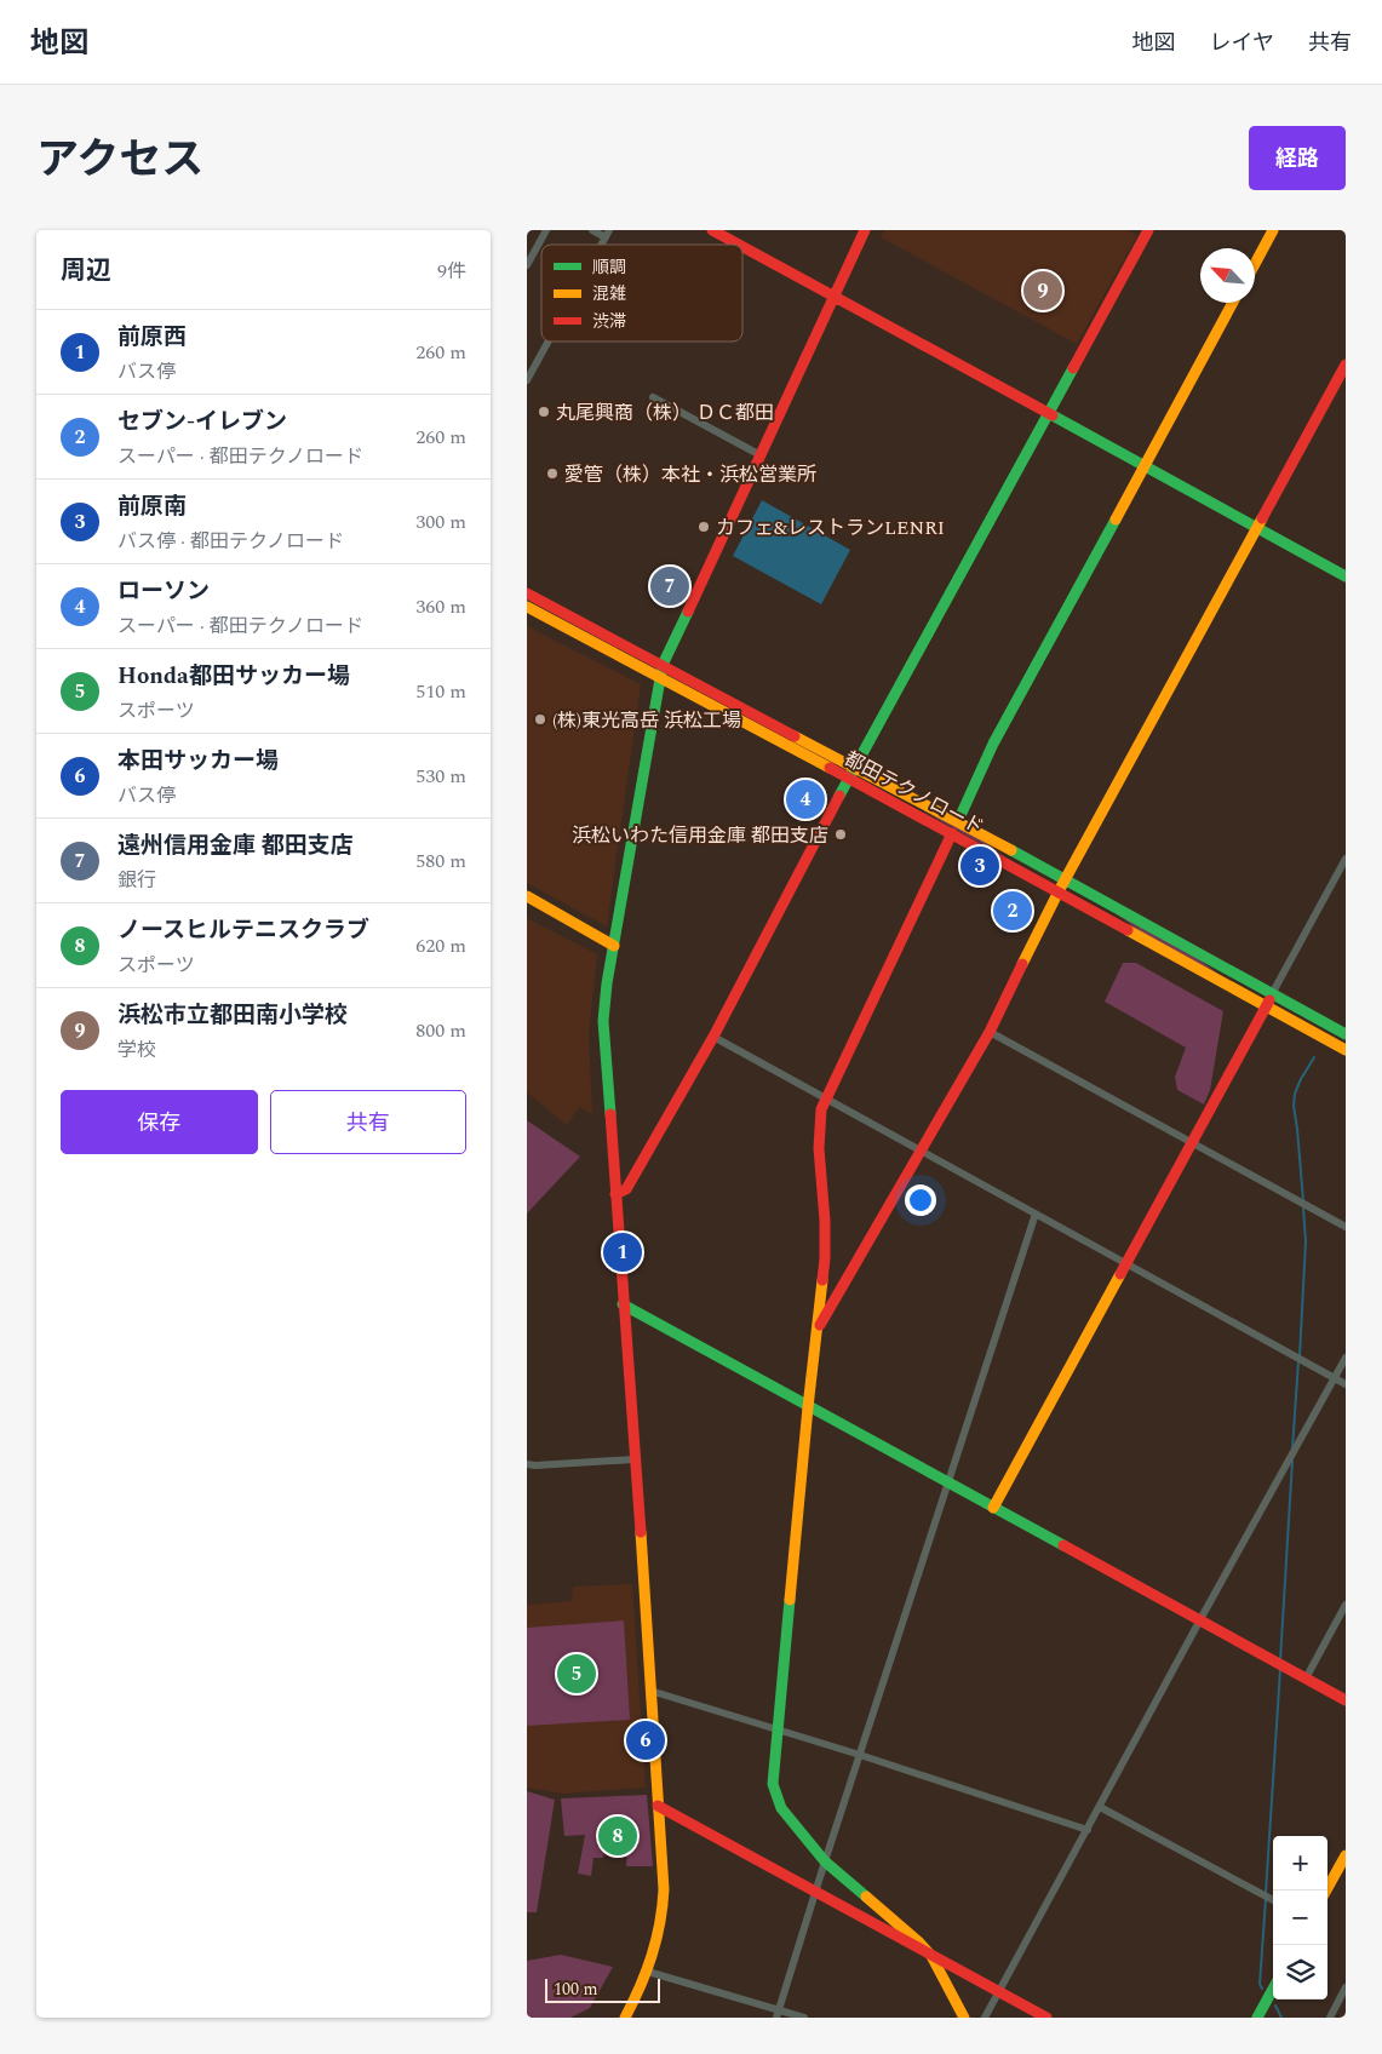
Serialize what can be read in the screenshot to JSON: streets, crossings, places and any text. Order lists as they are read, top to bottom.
{
  "streets": {
    "street": ["都田テクノロード"]
  },
  "places": [
    "丸尾興商（株） ＤＣ都田",
    "愛管（株）本社・浜松営業所",
    "カフェ&レストランLENRI",
    "(株)東光高岳 浜松工場",
    "浜松いわた信用金庫 都田支店"
  ],
  "legend": ["順調", "混雑", "渋滞"],
  "scale_bar": "100 m",
  "north": "top left",
  "page": {
    "header": "地図",
    "nav": ["地図", "レイヤ", "共有"],
    "title": "アクセス",
    "buttons": [
      "経路",
      ["保存", "共有"]
    ],
    "heading": ["周辺", "9件"],
    "pins": [
      "9",
      "7",
      "4",
      "3",
      "2",
      "1",
      "5",
      "6",
      "8"
    ],
    "list": [
      {
        "mark": "1",
        "name": "前原西",
        "note": "バス停",
        "value": "260 m"
      },
      {
        "mark": "2",
        "name": "セブン-イレブン",
        "note": "スーパー · 都田テクノロード",
        "value": "260 m"
      },
      {
        "mark": "3",
        "name": "前原南",
        "note": "バス停 · 都田テクノロード",
        "value": "300 m"
      },
      {
        "mark": "4",
        "name": "ローソン",
        "note": "スーパー · 都田テクノロード",
        "value": "360 m"
      },
      {
        "mark": "5",
        "name": "Honda都田サッカー場",
        "note": "スポーツ",
        "value": "510 m"
      },
      {
        "mark": "6",
        "name": "本田サッカー場",
        "note": "バス停",
        "value": "530 m"
      },
      {
        "mark": "7",
        "name": "遠州信用金庫 都田支店",
        "note": "銀行",
        "value": "580 m"
      },
      {
        "mark": "8",
        "name": "ノースヒルテニスクラブ",
        "note": "スポーツ",
        "value": "620 m"
      },
      {
        "mark": "9",
        "name": "浜松市立都田南小学校",
        "note": "学校",
        "value": "800 m"
      }
    ],
    "map_buttons": ["+", "−"],
    "scale": "100 m"
  }
}
